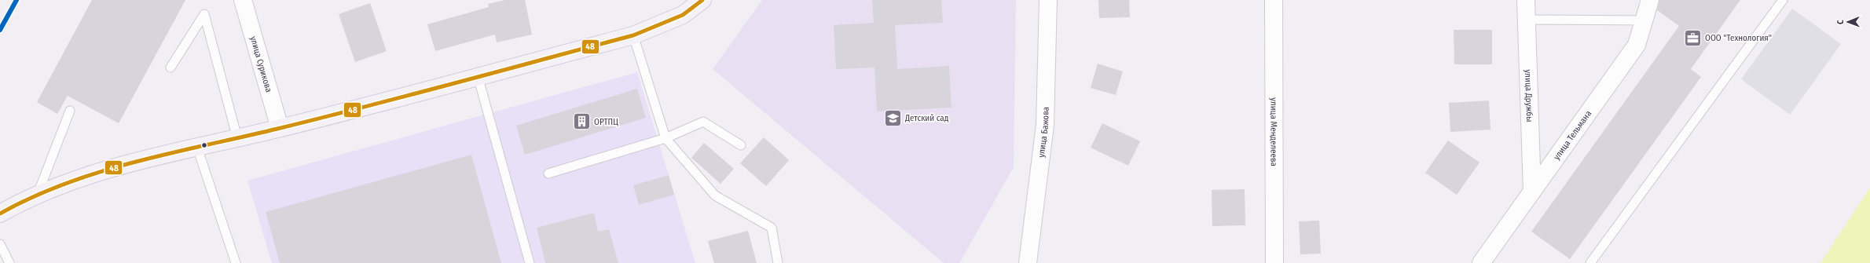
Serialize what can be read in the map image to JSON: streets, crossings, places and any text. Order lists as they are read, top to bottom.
{
  "streets": {
    "street": [
      "улица Сурикова",
      "улица Дружбы",
      "улица Бажова",
      "улица Менделеева",
      "улица Тельмана"
    ]
  },
  "crossings": [
    ["улица Дружбы", "улица Тельмана"]
  ],
  "places": {
    "office": ["ООО \"Технология\""],
    "school or university": ["Детский сад"],
    "building": ["ОРТПЦ"]
  },
  "lines": ["transit line 48"],
  "north": "left"
}
